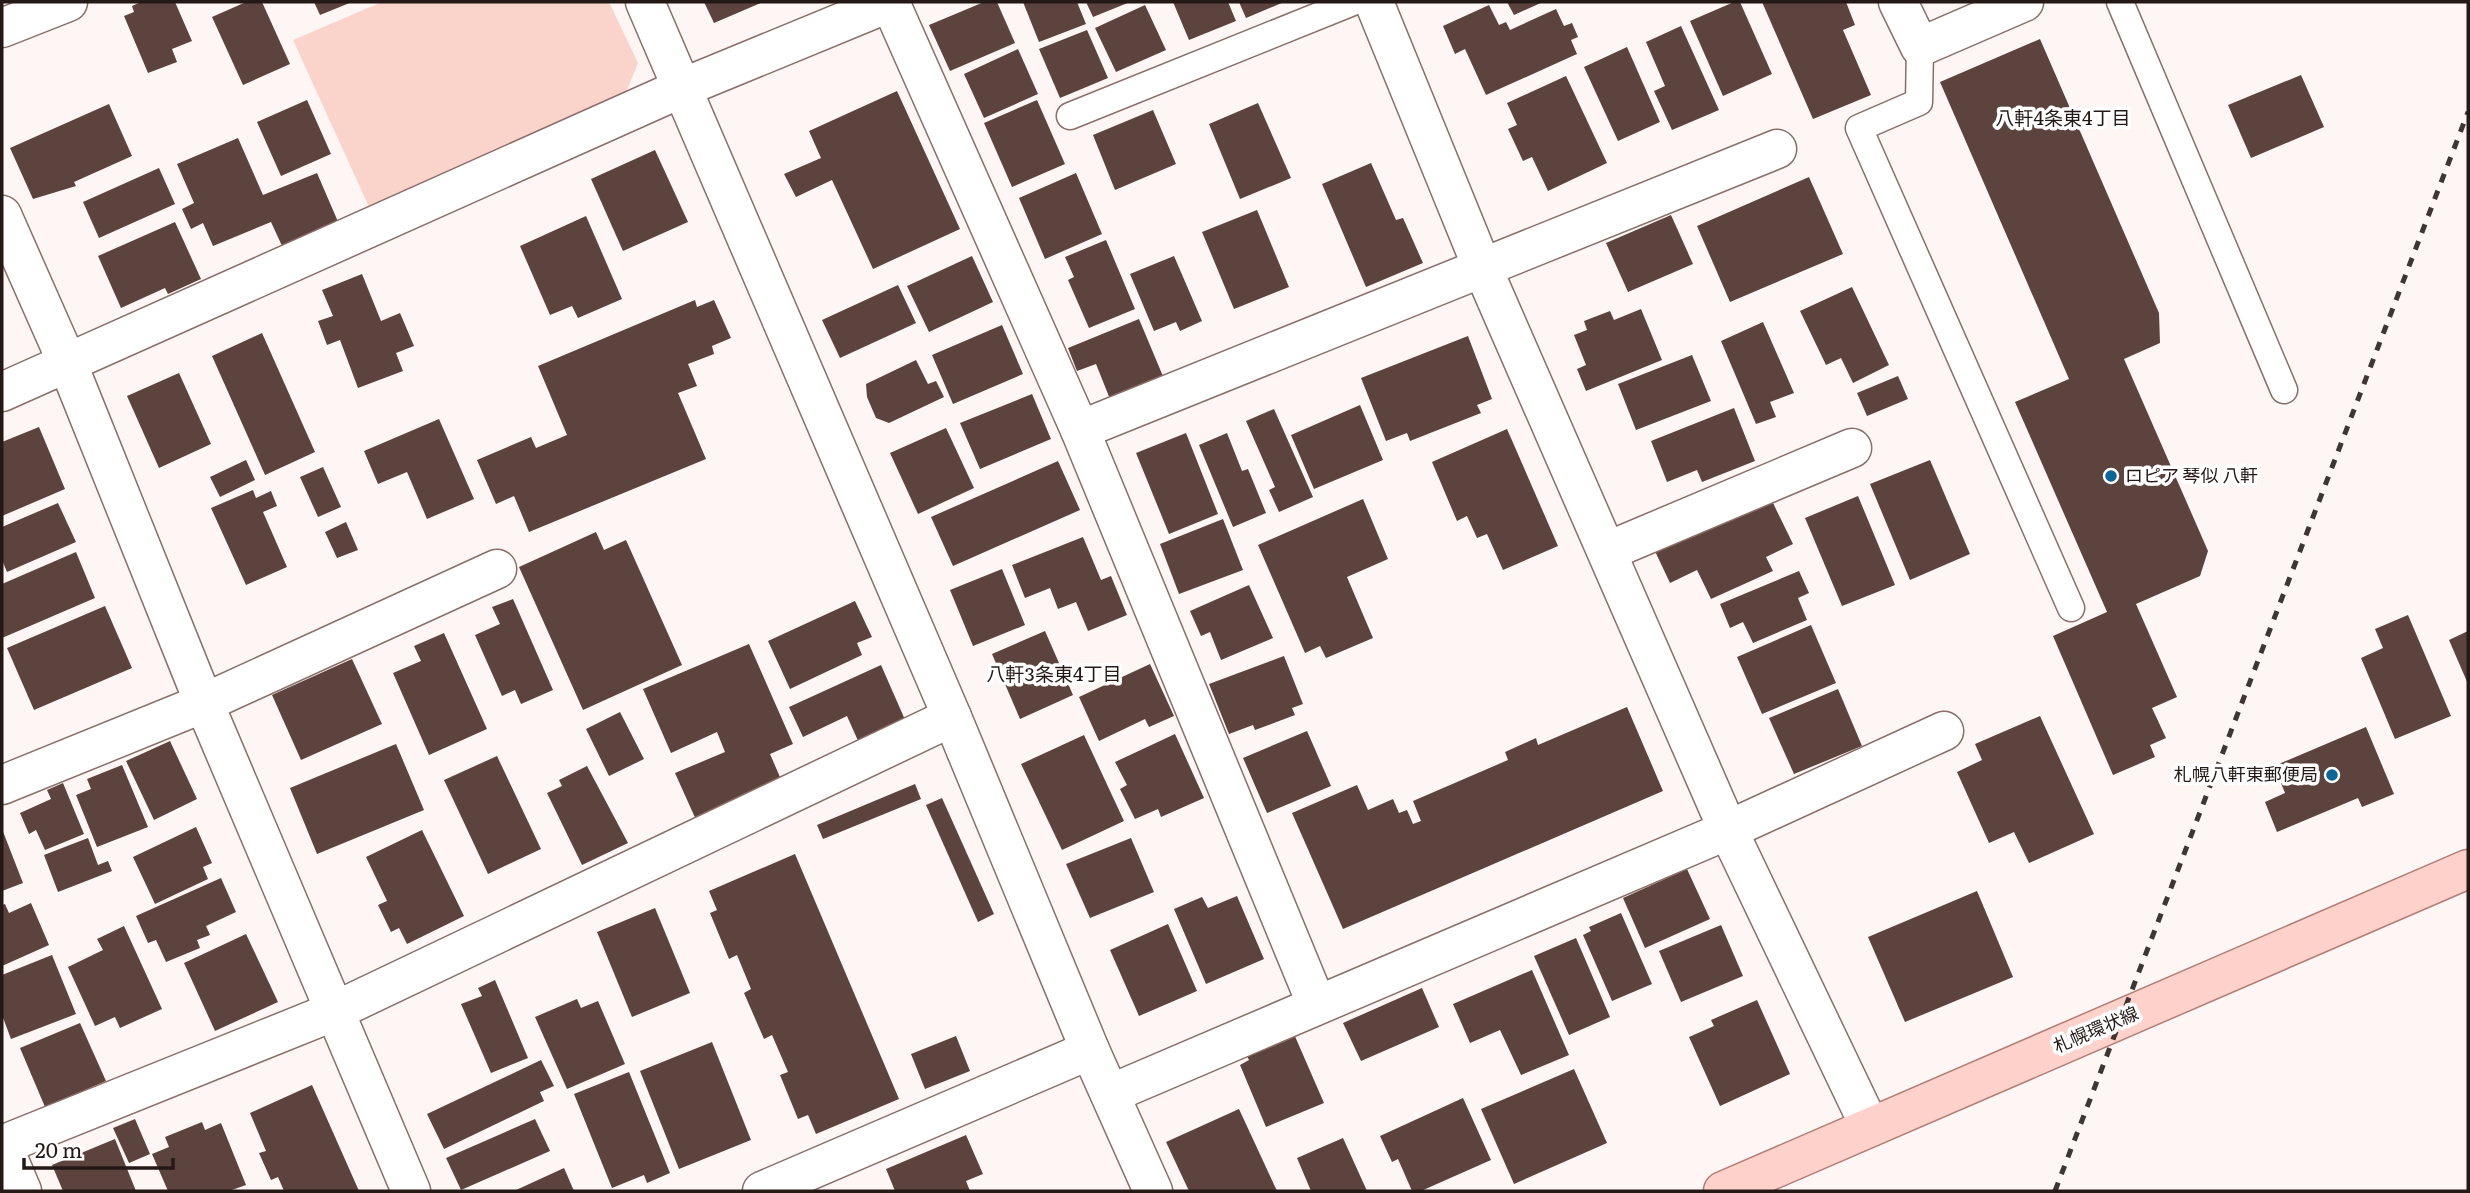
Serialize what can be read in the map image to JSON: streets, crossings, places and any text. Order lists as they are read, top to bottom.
{
  "streets": {
    "main road": ["札幌環状線"]
  },
  "districts": ["八軒4条東4丁目", "八軒3条東4丁目"],
  "places": ["ロピア 琴似 八軒", "札幌八軒東郵便局"],
  "scale_bar": "20 m"
}
